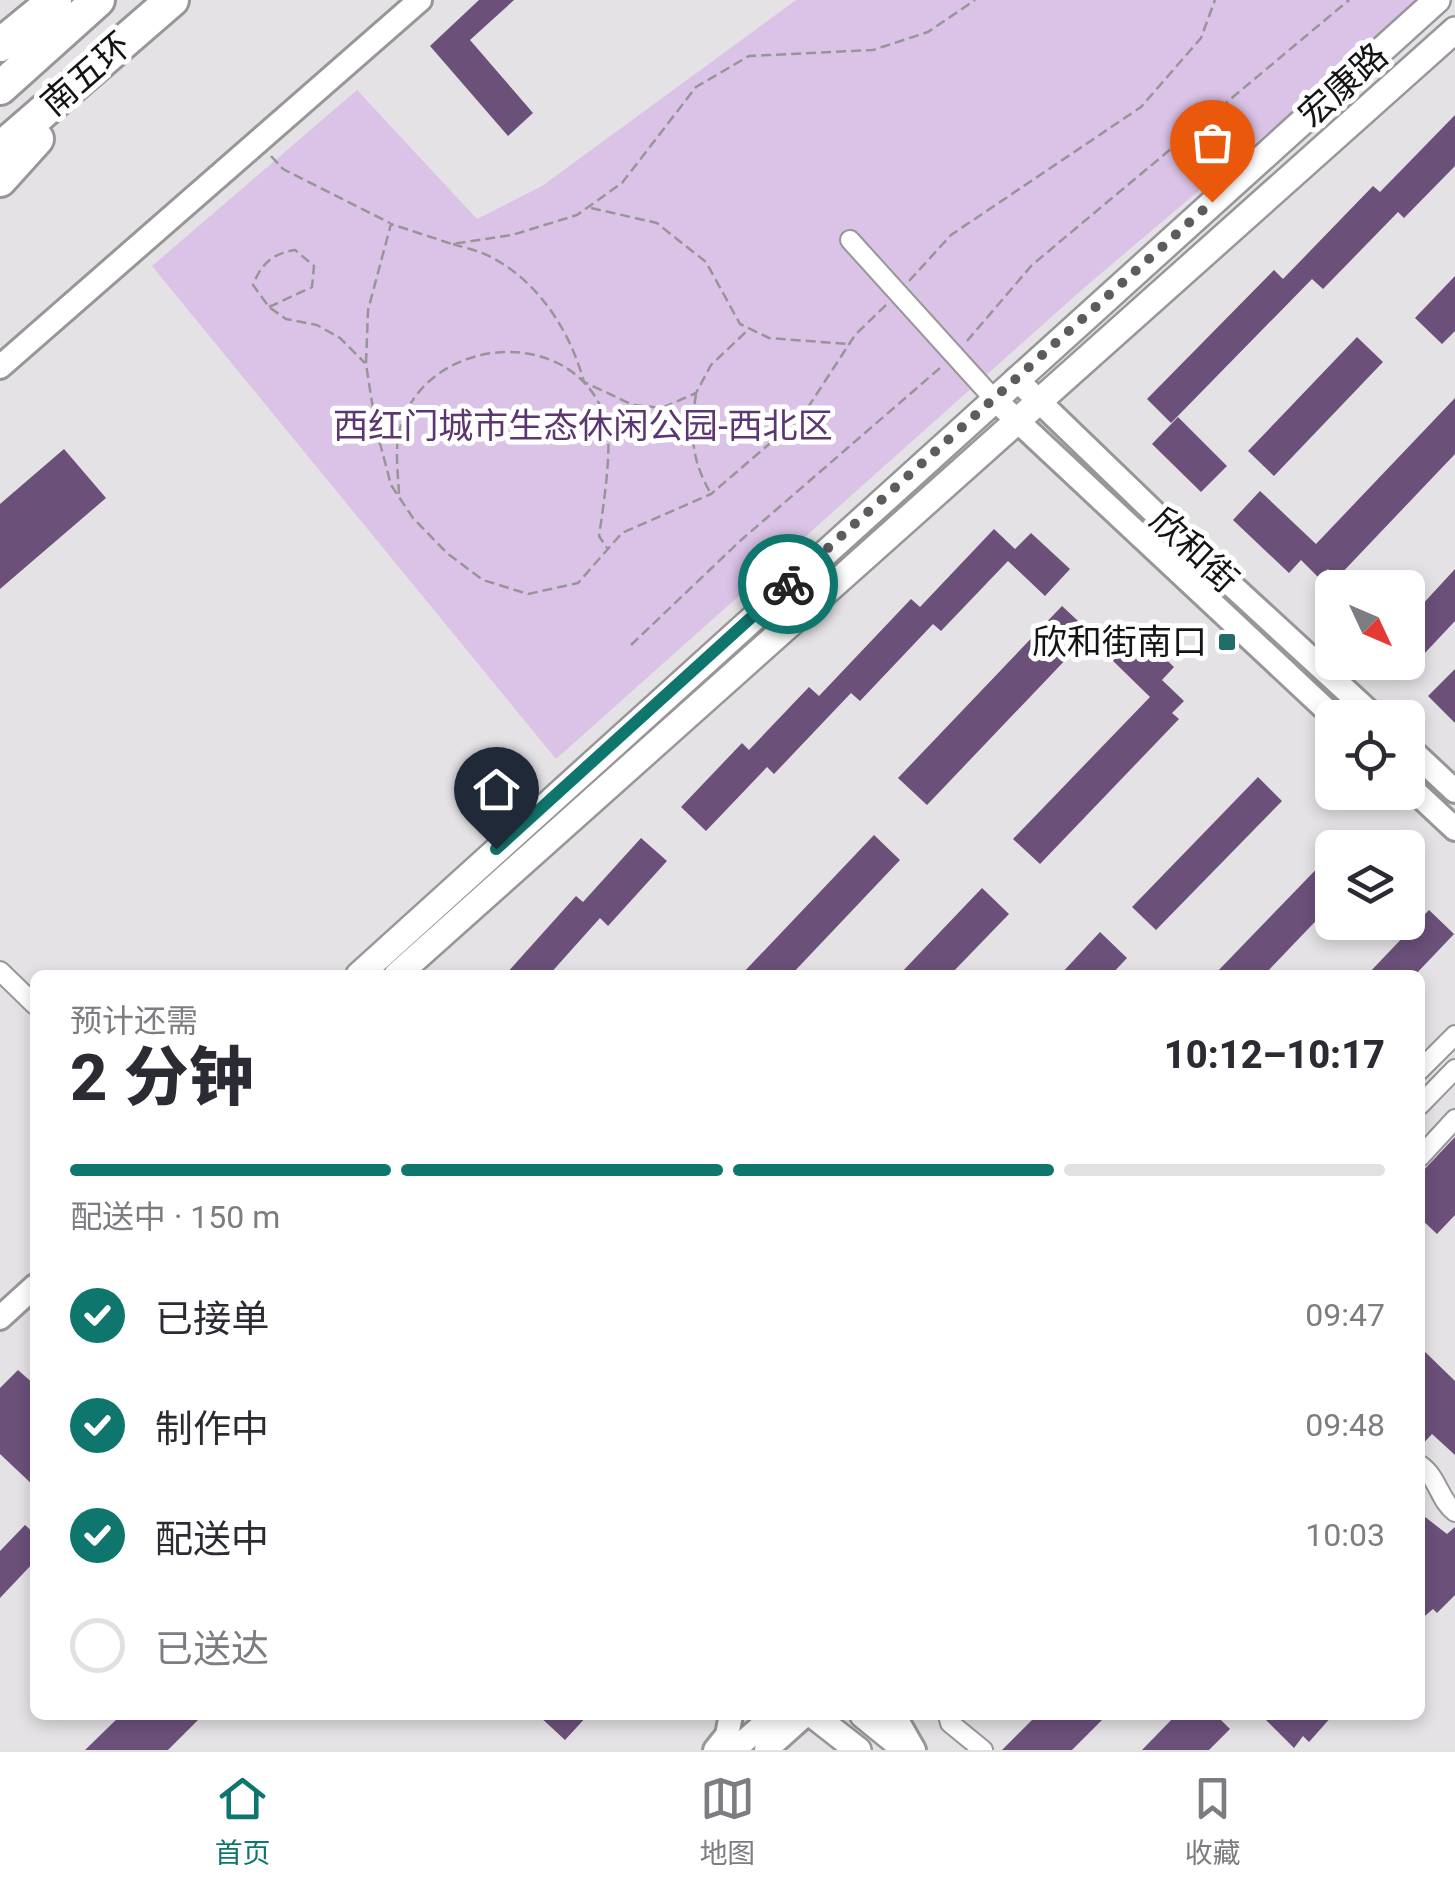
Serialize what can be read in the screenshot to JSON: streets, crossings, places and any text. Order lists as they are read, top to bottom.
{
  "streets": {
    "highway": ["南五环"],
    "main road": ["宏康路"],
    "street": ["欣和街"]
  },
  "crossings": [
    ["宏康路", "欣和街"]
  ],
  "parks": ["西红门城市生态休闲公园-西北区"],
  "places": {
    "transit": ["欣和街南口"]
  },
  "north": "bottom right",
  "page": {
    "heading": ["2 分钟", "预计还需", "10:12–10:17"],
    "bar": "配送中 · 150 m",
    "list": [
      ["已接单", "09:47"],
      ["制作中", "09:48"],
      ["配送中", "10:03"],
      "已送达"
    ],
    "tabs": ["首页", "地图", "收藏"]
  }
}
